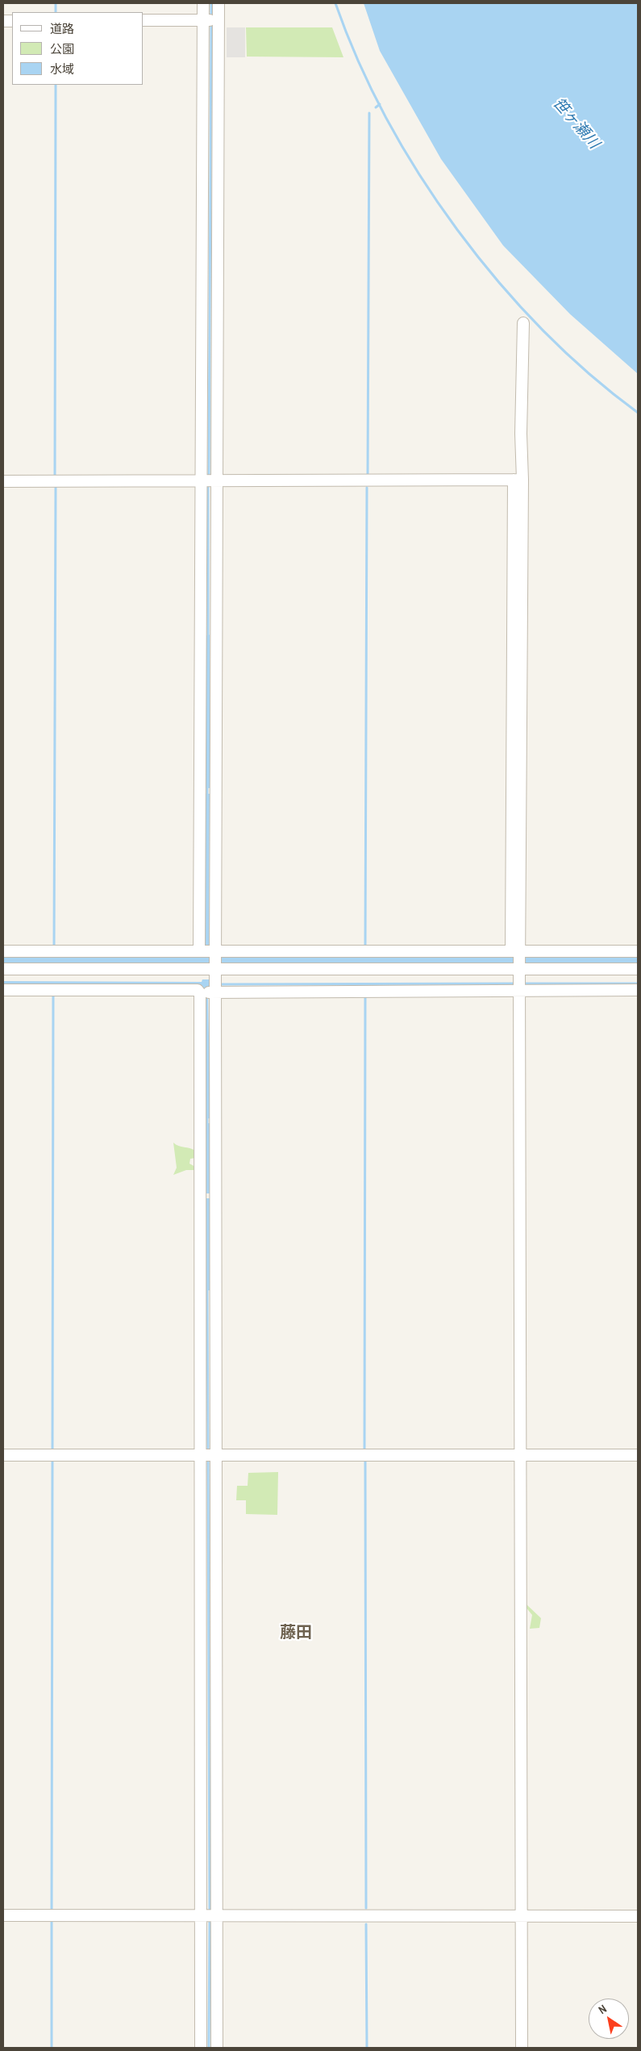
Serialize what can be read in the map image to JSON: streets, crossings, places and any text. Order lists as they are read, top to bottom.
{
  "districts": ["藤田"],
  "water": ["笹ヶ瀬川"],
  "legend": ["道路", "公園", "水域"],
  "north": "top left"
}
